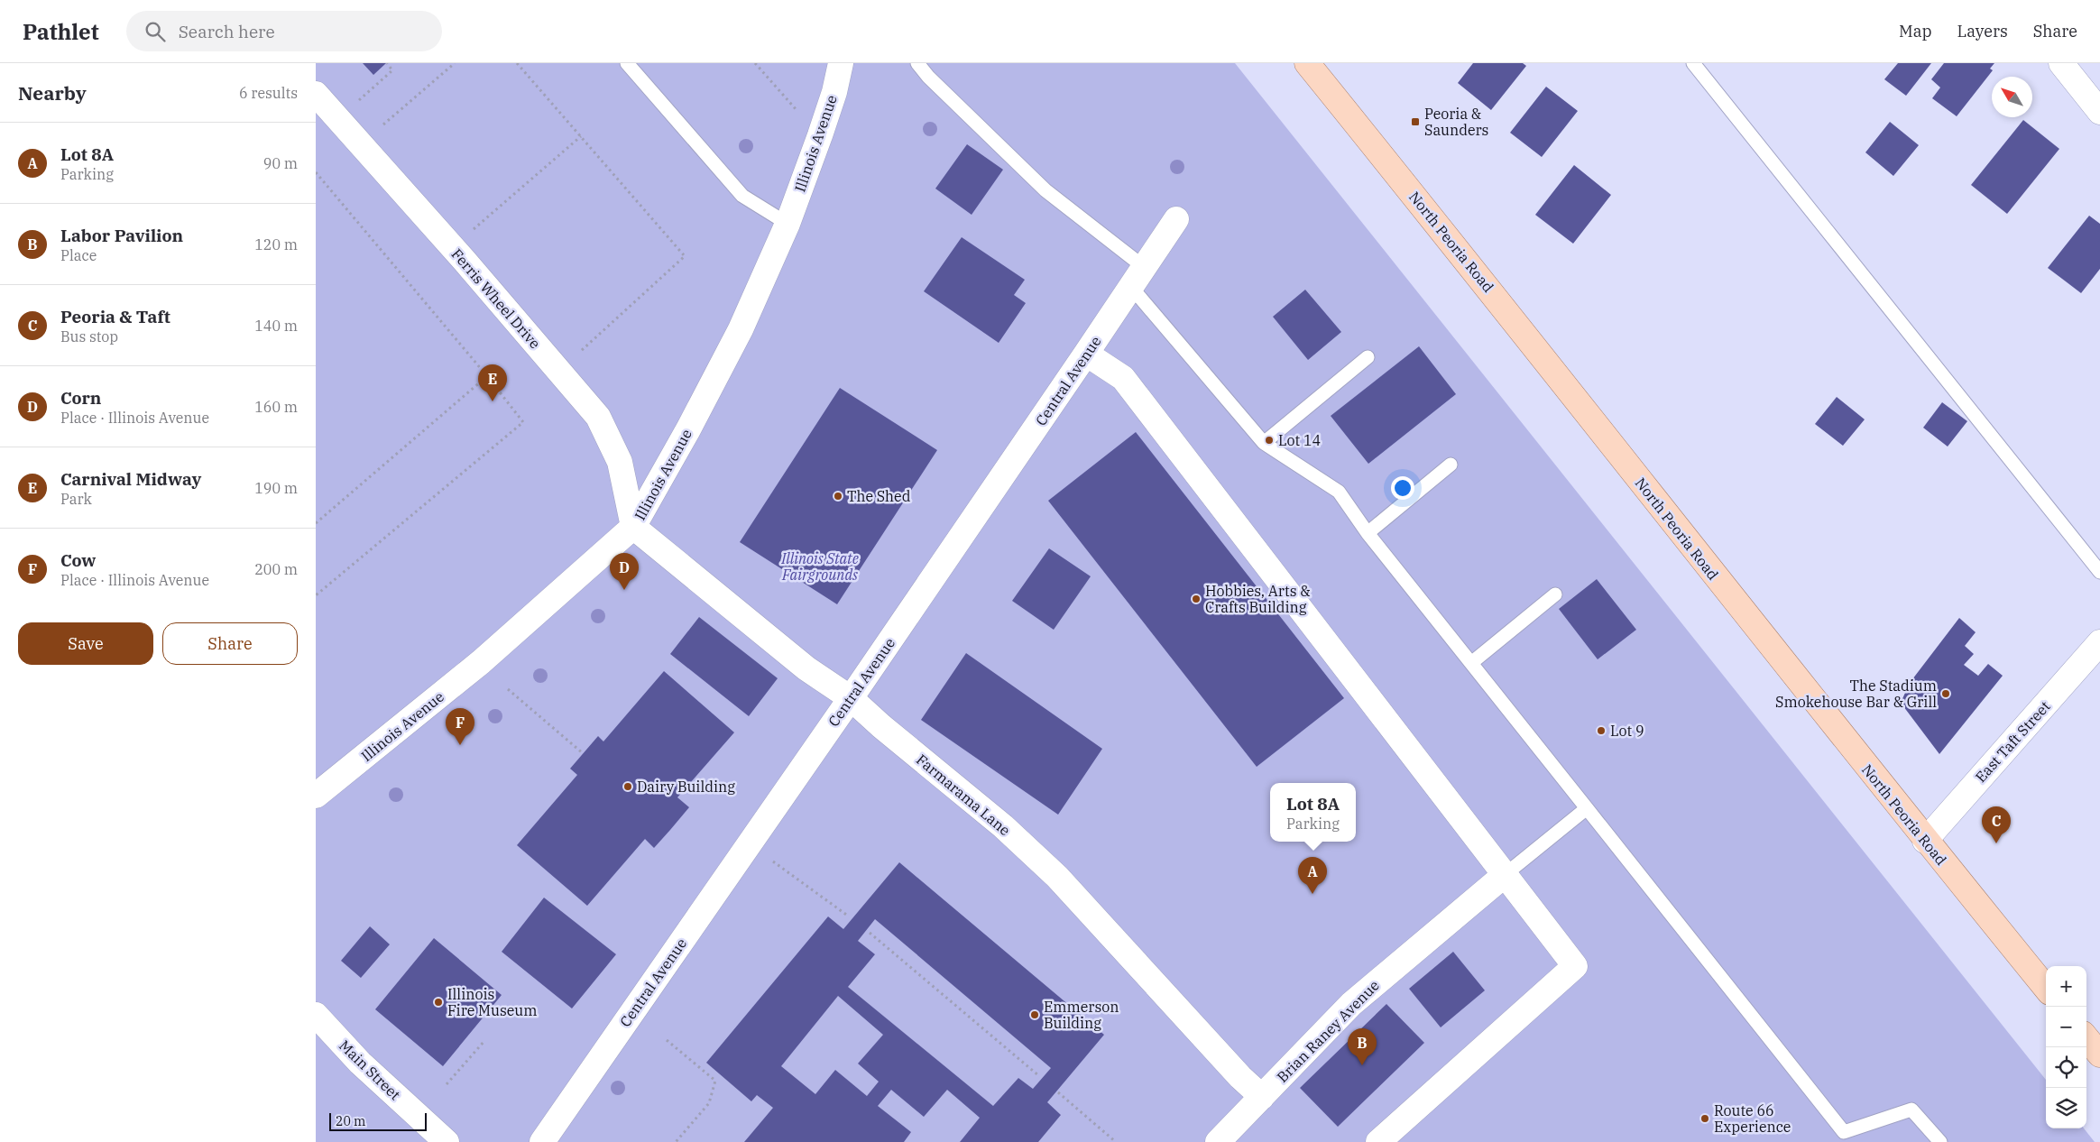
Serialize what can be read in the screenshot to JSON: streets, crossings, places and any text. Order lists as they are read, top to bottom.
{
  "streets": {
    "main road": ["North Peoria Road"],
    "street": [
      "Illinois Avenue",
      "Ferris Wheel Drive",
      "Central Avenue",
      "East Taft Street",
      "Farmarama Lane",
      "Brian Raney Avenue",
      "Main Street"
    ]
  },
  "crossings": [
    ["Illinois Avenue", "Ferris Wheel Drive"],
    ["Illinois Avenue", "Farmarama Lane"],
    ["North Peoria Road", "East Taft Street"],
    ["Ferris Wheel Drive", "Farmarama Lane"],
    ["Central Avenue", "Farmarama Lane"],
    ["Farmarama Lane", "Brian Raney Avenue"]
  ],
  "parks": ["Illinois State Fairgrounds"],
  "places": {
    "transit": ["Peoria & Saunders"],
    "other": [
      "Lot 14",
      "The Shed",
      "Hobbies, Arts & Crafts Building",
      "The Stadium Smokehouse Bar & Grill",
      "Lot 9",
      "Dairy Building",
      "Illinois Fire Museum",
      "Emmerson Building",
      "Route 66 Experience"
    ]
  },
  "scale_bar": "20 m",
  "north": "top left",
  "page": {
    "header": "Pathlet",
    "search": "Search here",
    "nav": ["Map", "Layers", "Share"],
    "heading": ["Nearby", "6 results"],
    "list": [
      {
        "mark": "A",
        "name": "Lot 8A",
        "note": "Parking",
        "value": "90 m"
      },
      {
        "mark": "B",
        "name": "Labor Pavilion",
        "note": "Place",
        "value": "120 m"
      },
      {
        "mark": "C",
        "name": "Peoria & Taft",
        "note": "Bus stop",
        "value": "140 m"
      },
      {
        "mark": "D",
        "name": "Corn",
        "note": "Place · Illinois Avenue",
        "value": "160 m"
      },
      {
        "mark": "E",
        "name": "Carnival Midway",
        "note": "Park",
        "value": "190 m"
      },
      {
        "mark": "F",
        "name": "Cow",
        "note": "Place · Illinois Avenue",
        "value": "200 m"
      }
    ],
    "pins": [
      "E",
      "D",
      "F",
      "C",
      "A",
      "B"
    ],
    "buttons": ["Save", "Share"],
    "popup": ["Lot 8A", "Parking"],
    "map_buttons": ["+", "−"],
    "scale": "20 m"
  }
}
